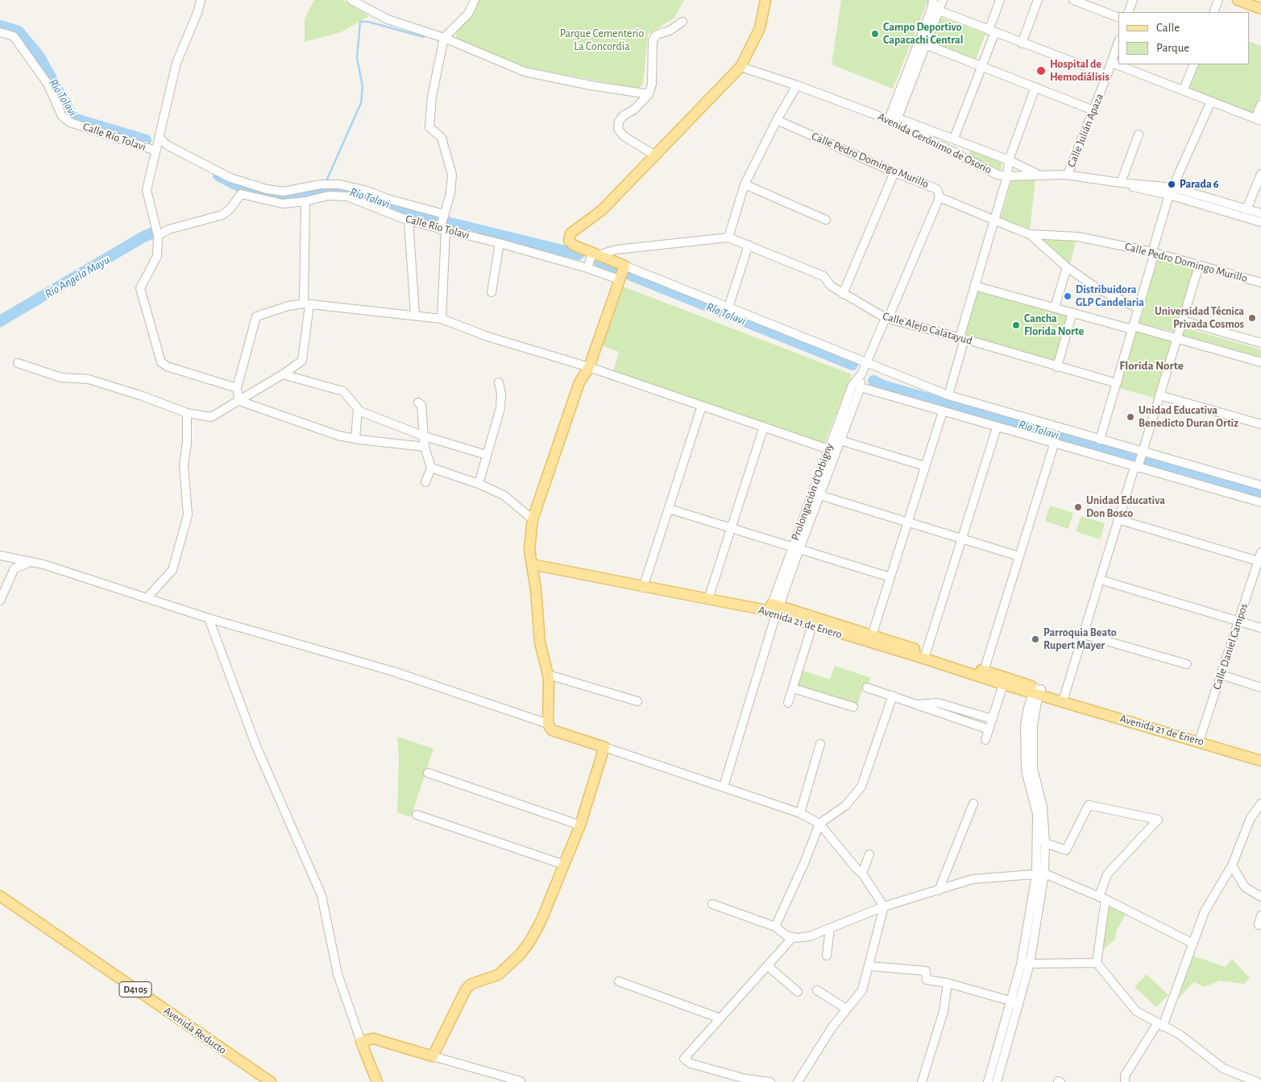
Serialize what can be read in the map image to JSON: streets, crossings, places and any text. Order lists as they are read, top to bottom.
{
  "streets": {
    "main road": ["Avenida 21 de Enero", "D4105", "Avenida Reducto"],
    "street": [
      "Calle Julián Apaza",
      "Calle Río Tolavi",
      "Avenida Gerónimo de Osorio",
      "Calle Pedro Domingo Murillo",
      "Calle Alejo Calatayud",
      "Prolongación d'Orbigny",
      "Calle Daniel Campos"
    ]
  },
  "crossings": [
    ["Calle Julián Apaza", "Avenida Gerónimo de Osorio"],
    ["Calle Pedro Domingo Murillo", "Prolongación d'Orbigny"],
    ["Calle Alejo Calatayud", "Prolongación d'Orbigny"],
    ["Prolongación d'Orbigny", "Avenida 21 de Enero"],
    ["Avenida 21 de Enero", "Calle Daniel Campos"]
  ],
  "districts": ["Florida Norte"],
  "water": ["Río Tolavi", "Río Angela Mayu"],
  "parks": ["Parque Cementerio La Concordia"],
  "places": [
    "Campo Deportivo Capacachi Central",
    "Hospital de Hemodiálisis",
    "Parada 6",
    "Distribuidora GLP Candelaria",
    "Universidad Técnica Privada Cosmos",
    "Cancha Florida Norte",
    "Unidad Educativa Benedicto Duran Ortiz",
    "Unidad Educativa Don Bosco",
    "Parroquia Beato Rupert Mayer"
  ],
  "legend": ["Calle", "Parque"]
}
